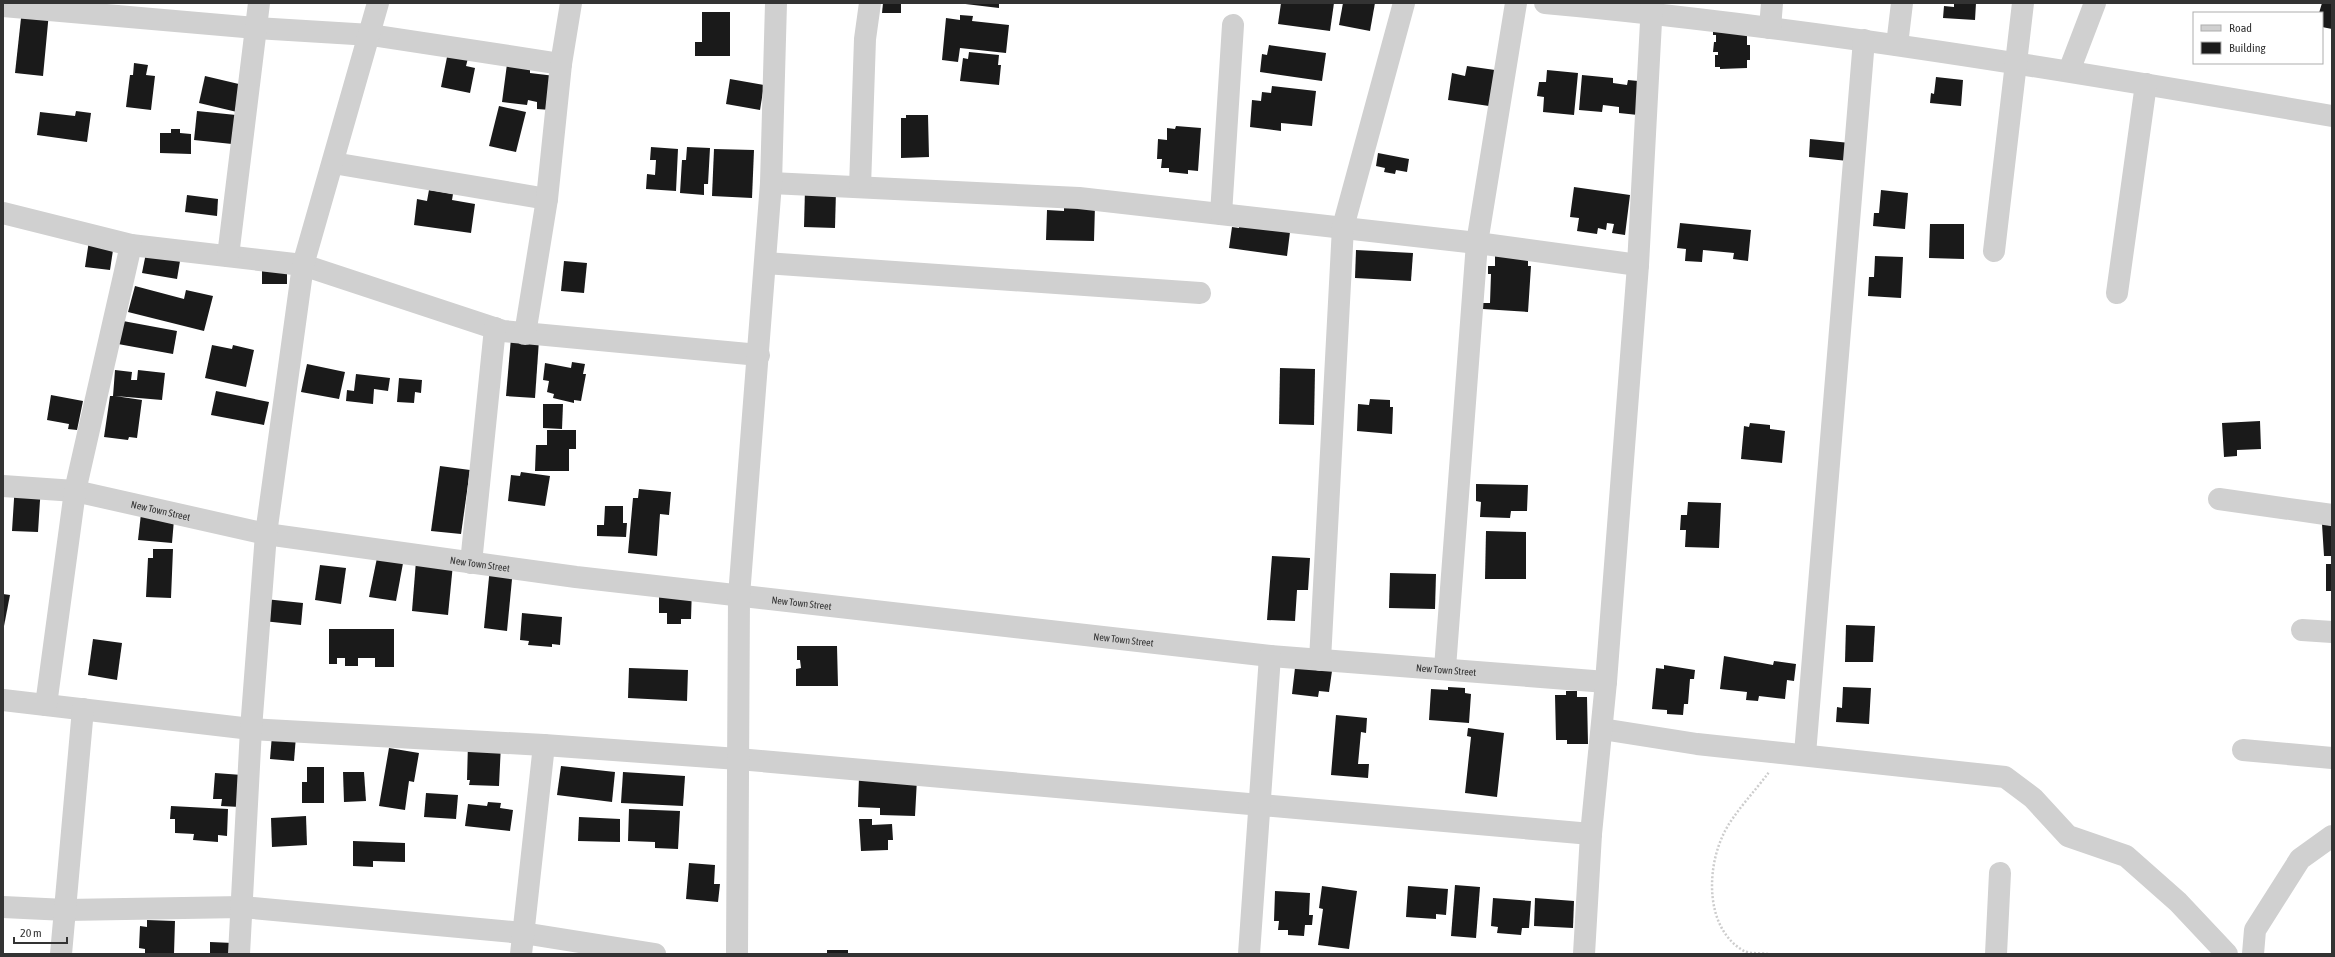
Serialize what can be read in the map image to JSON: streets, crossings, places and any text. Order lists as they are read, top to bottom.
{
  "streets": {
    "street": ["New Town Street"]
  },
  "legend": ["Road", "Building"],
  "scale_bar": "20 m"
}
